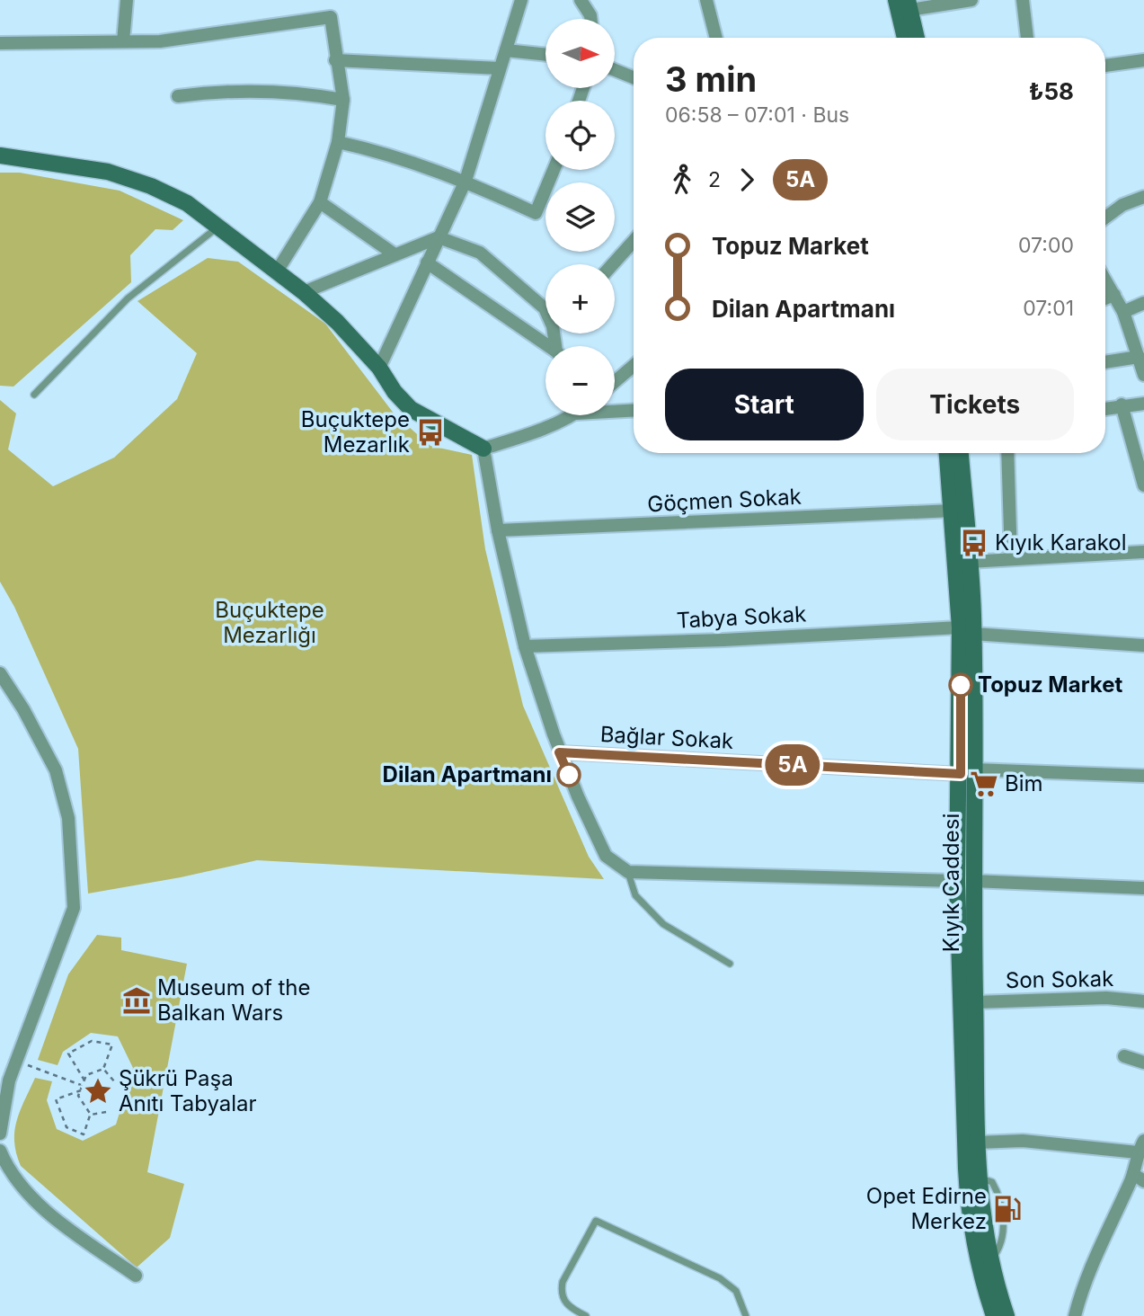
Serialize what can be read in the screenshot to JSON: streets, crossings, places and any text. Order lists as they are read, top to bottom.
{
  "streets": {
    "main road": ["Kıyık Caddesi"],
    "street": [
      "Göçmen Sokak",
      "Tabya Sokak",
      "Bağlar Sokak",
      "Son Sokak"
    ]
  },
  "crossings": [
    ["Göçmen Sokak", "Kıyık Caddesi"],
    ["Tabya Sokak", "Kıyık Caddesi"],
    ["Bağlar Sokak", "Kıyık Caddesi"],
    ["Kıyık Caddesi", "Son Sokak"]
  ],
  "parks": ["Buçuktepe Mezarlığı"],
  "places": {
    "bus stop": ["Buçuktepe Mezarlık", "Kıyık Karakol"],
    "other": ["Topuz Market", "Dilan Apartmanı"],
    "supermarket": ["Bim"],
    "museum": ["Museum of the Balkan Wars"],
    "place": ["Şükrü Paşa Anıtı Tabyalar"],
    "fuel station": ["Opet Edirne Merkez"]
  },
  "lines": ["bus line 5A"],
  "north": "right",
  "page": {
    "on_map": "5A",
    "map_buttons": ["+", "−"],
    "heading": ["3 min", "06:58 – 07:01 · Bus", "₺58"],
    "legs": ["2", "5A"],
    "list": [
      {
        "name": "Topuz Market",
        "value": "07:00"
      },
      {
        "name": "Dilan Apartmanı",
        "value": "07:01"
      }
    ],
    "buttons": ["Start", "Tickets"]
  }
}
